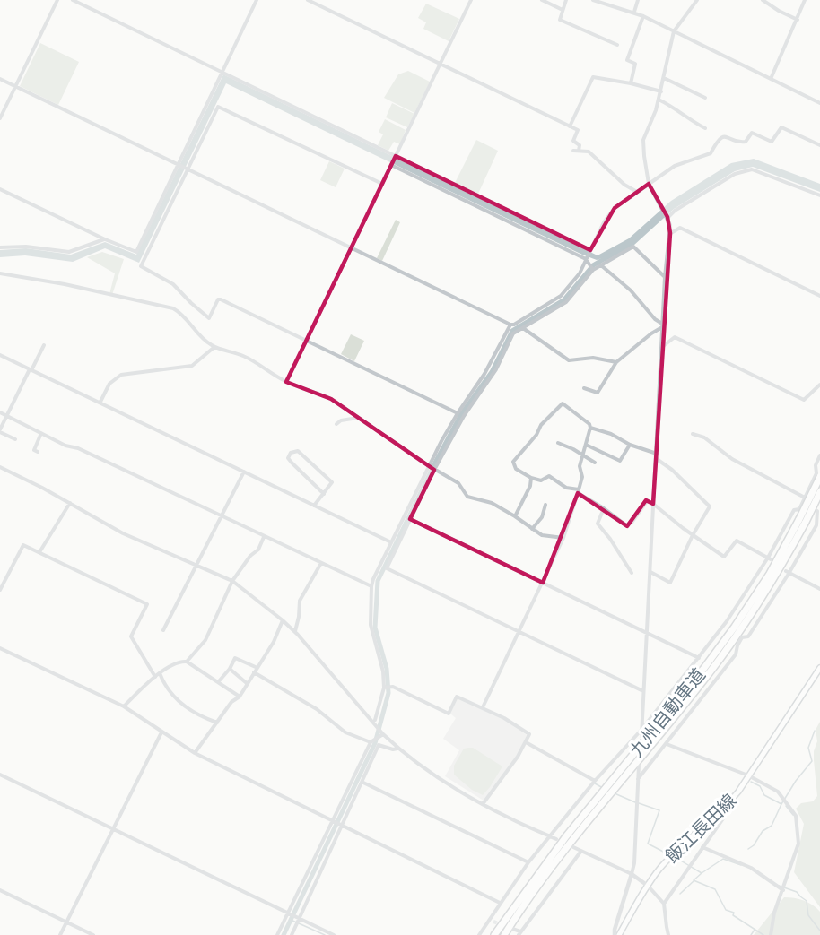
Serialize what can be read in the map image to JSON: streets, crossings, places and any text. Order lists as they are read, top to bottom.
{
  "streets": {
    "highway": ["九州自動車道"],
    "main road": ["飯江長田線"]
  }
}
